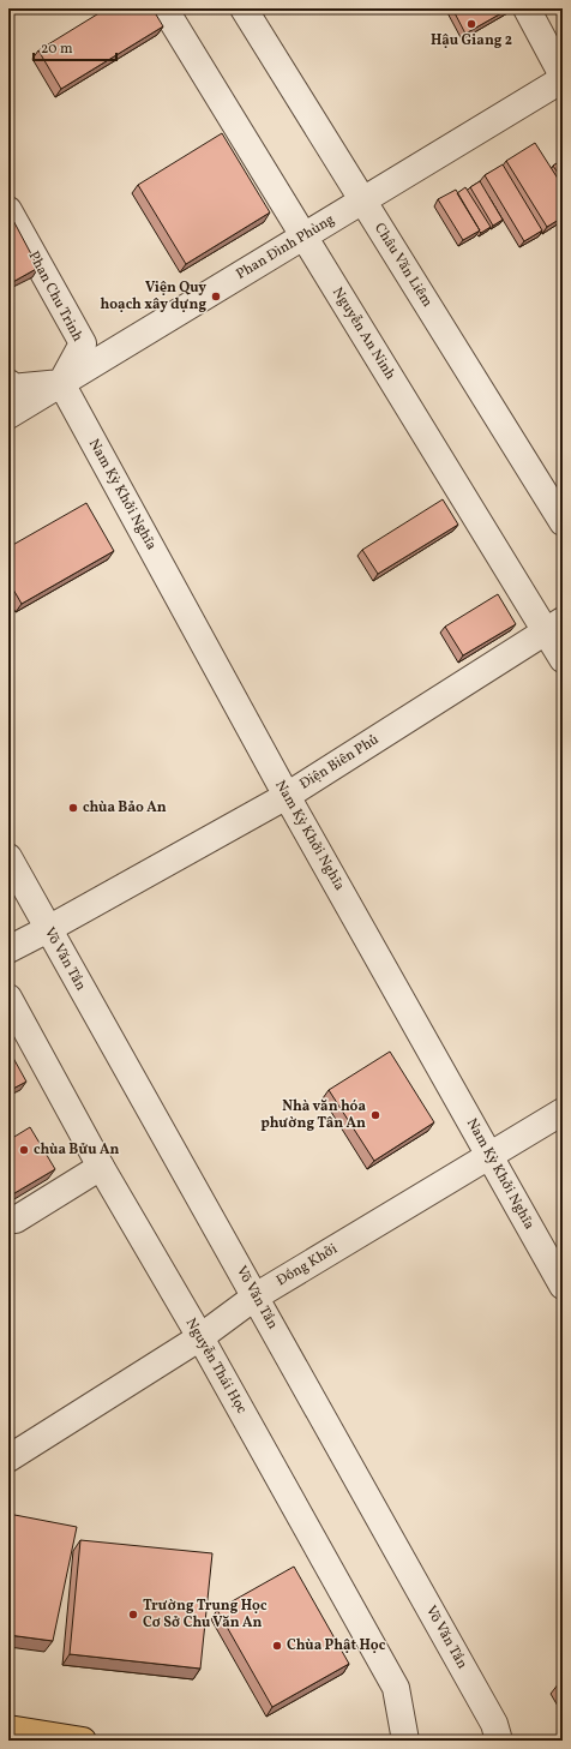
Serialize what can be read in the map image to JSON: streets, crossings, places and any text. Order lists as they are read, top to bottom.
{
  "streets": {
    "street": [
      "Phan Đình Phùng",
      "Châu Văn Liêm",
      "Phan Chu Trinh",
      "Nguyễn An Ninh",
      "Nam Kỳ Khởi Nghĩa",
      "Điện Biên Phủ",
      "Võ Văn Tần",
      "Đồng Khởi",
      "Nguyễn Thái Học"
    ]
  },
  "crossings": [
    ["Phan Đình Phùng", "Châu Văn Liêm"],
    ["Phan Đình Phùng", "Phan Chu Trinh"],
    ["Phan Đình Phùng", "Nguyễn An Ninh"],
    ["Phan Đình Phùng", "Nam Kỳ Khởi Nghĩa"],
    ["Phan Chu Trinh", "Nam Kỳ Khởi Nghĩa"],
    ["Nguyễn An Ninh", "Điện Biên Phủ"],
    ["Nam Kỳ Khởi Nghĩa", "Điện Biên Phủ"],
    ["Nam Kỳ Khởi Nghĩa", "Đồng Khởi"],
    ["Điện Biên Phủ", "Võ Văn Tần"],
    ["Võ Văn Tần", "Đồng Khởi"],
    ["Đồng Khởi", "Nguyễn Thái Học"]
  ],
  "places": [
    "Hậu Giang 2",
    "Viện Quy hoạch xây dựng",
    "chùa Bảo An",
    "Nhà văn hóa phường Tân An",
    "chùa Bửu An",
    "Trường Trung Học Cơ Sở Chu Văn An",
    "Chùa Phật Học"
  ],
  "scale_bar": "20 m"
}
